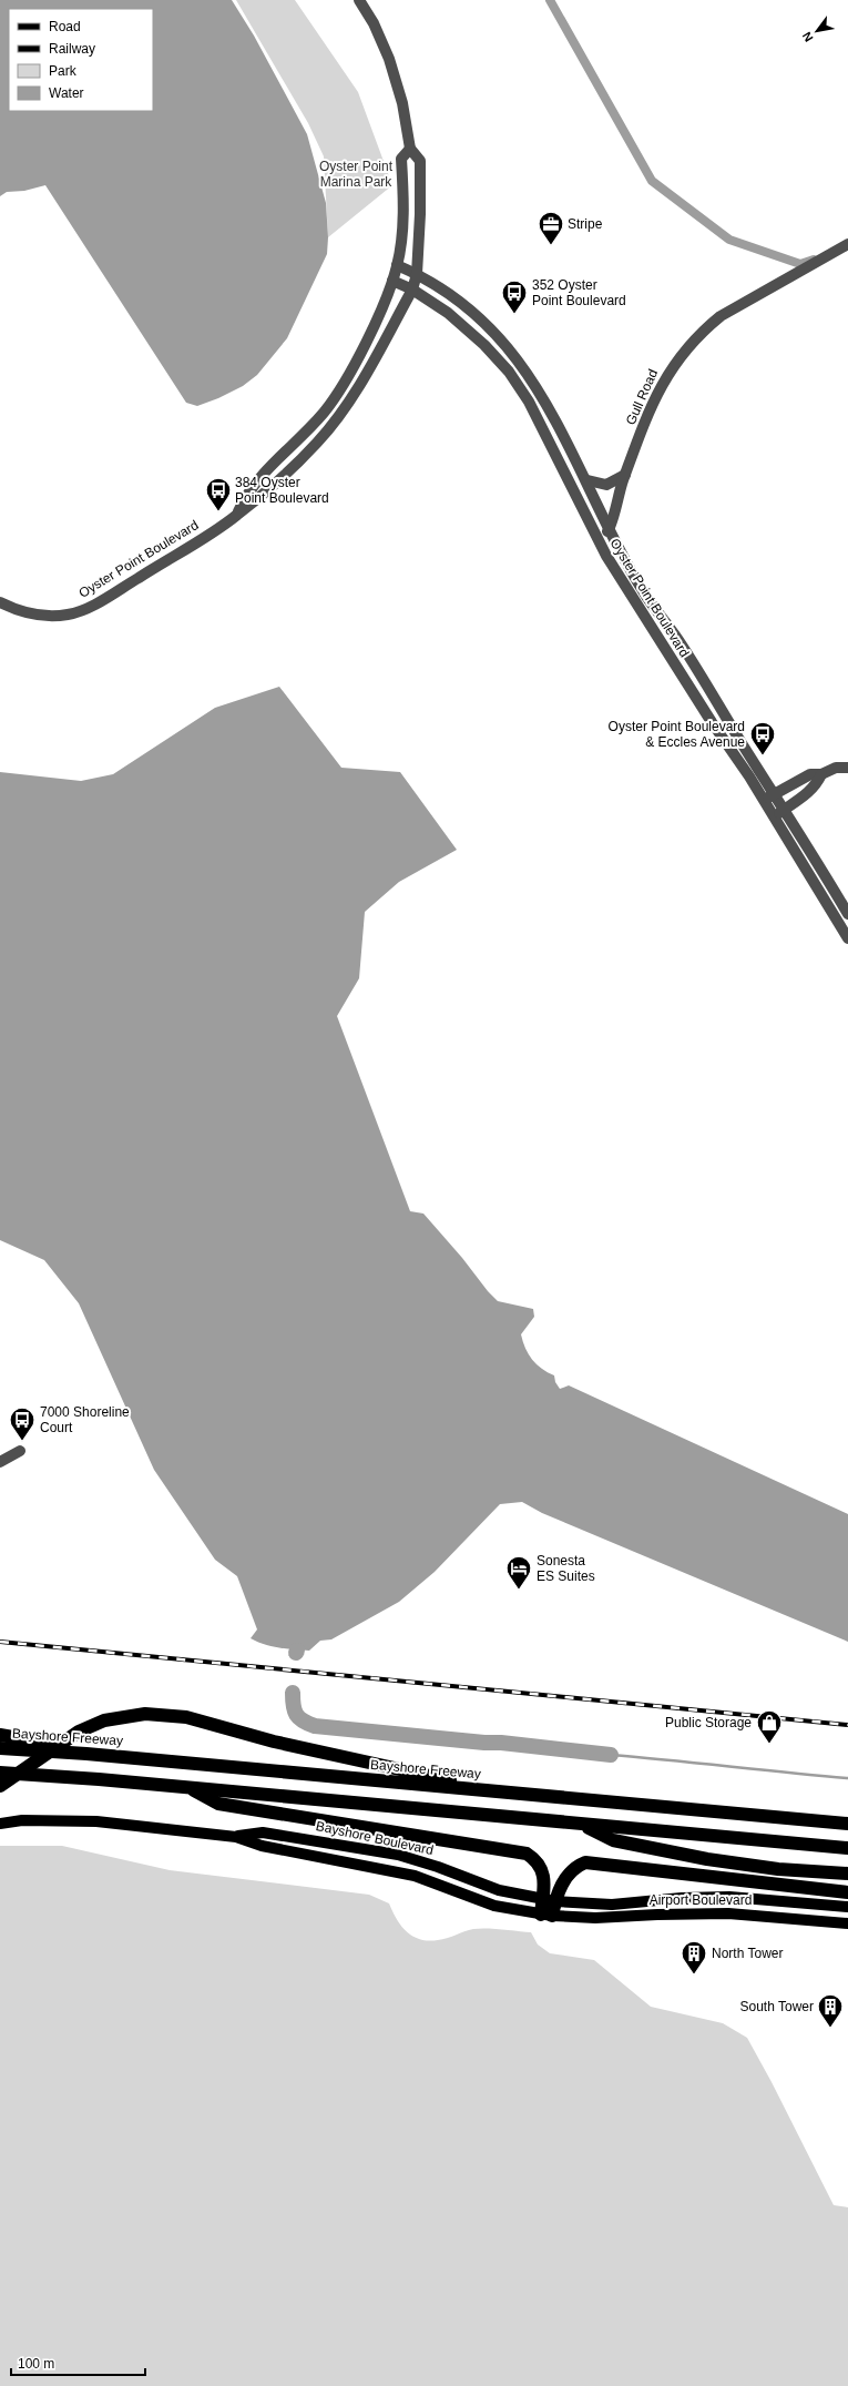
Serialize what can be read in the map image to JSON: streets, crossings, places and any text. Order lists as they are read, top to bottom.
{
  "streets": {
    "highway": ["Bayshore Freeway"],
    "main road": ["Bayshore Boulevard", "Airport Boulevard"],
    "street": ["Gull Road", "Oyster Point Boulevard"]
  },
  "crossings": [
    ["Gull Road", "Oyster Point Boulevard"],
    ["Bayshore Boulevard", "Airport Boulevard"]
  ],
  "parks": ["Oyster Point Marina Park"],
  "places": {
    "office": ["Stripe"],
    "bus stop": [
      "352 Oyster Point Boulevard",
      "384 Oyster Point Boulevard",
      "Oyster Point Boulevard & Eccles Avenue",
      "7000 Shoreline Court"
    ],
    "hotel": ["Sonesta ES Suites"],
    "shop": ["Public Storage"],
    "building": ["North Tower", "South Tower"]
  },
  "legend": [
    "Road",
    "Railway",
    "Park",
    "Water"
  ],
  "scale_bar": "100 m",
  "north": "bottom left"
}
